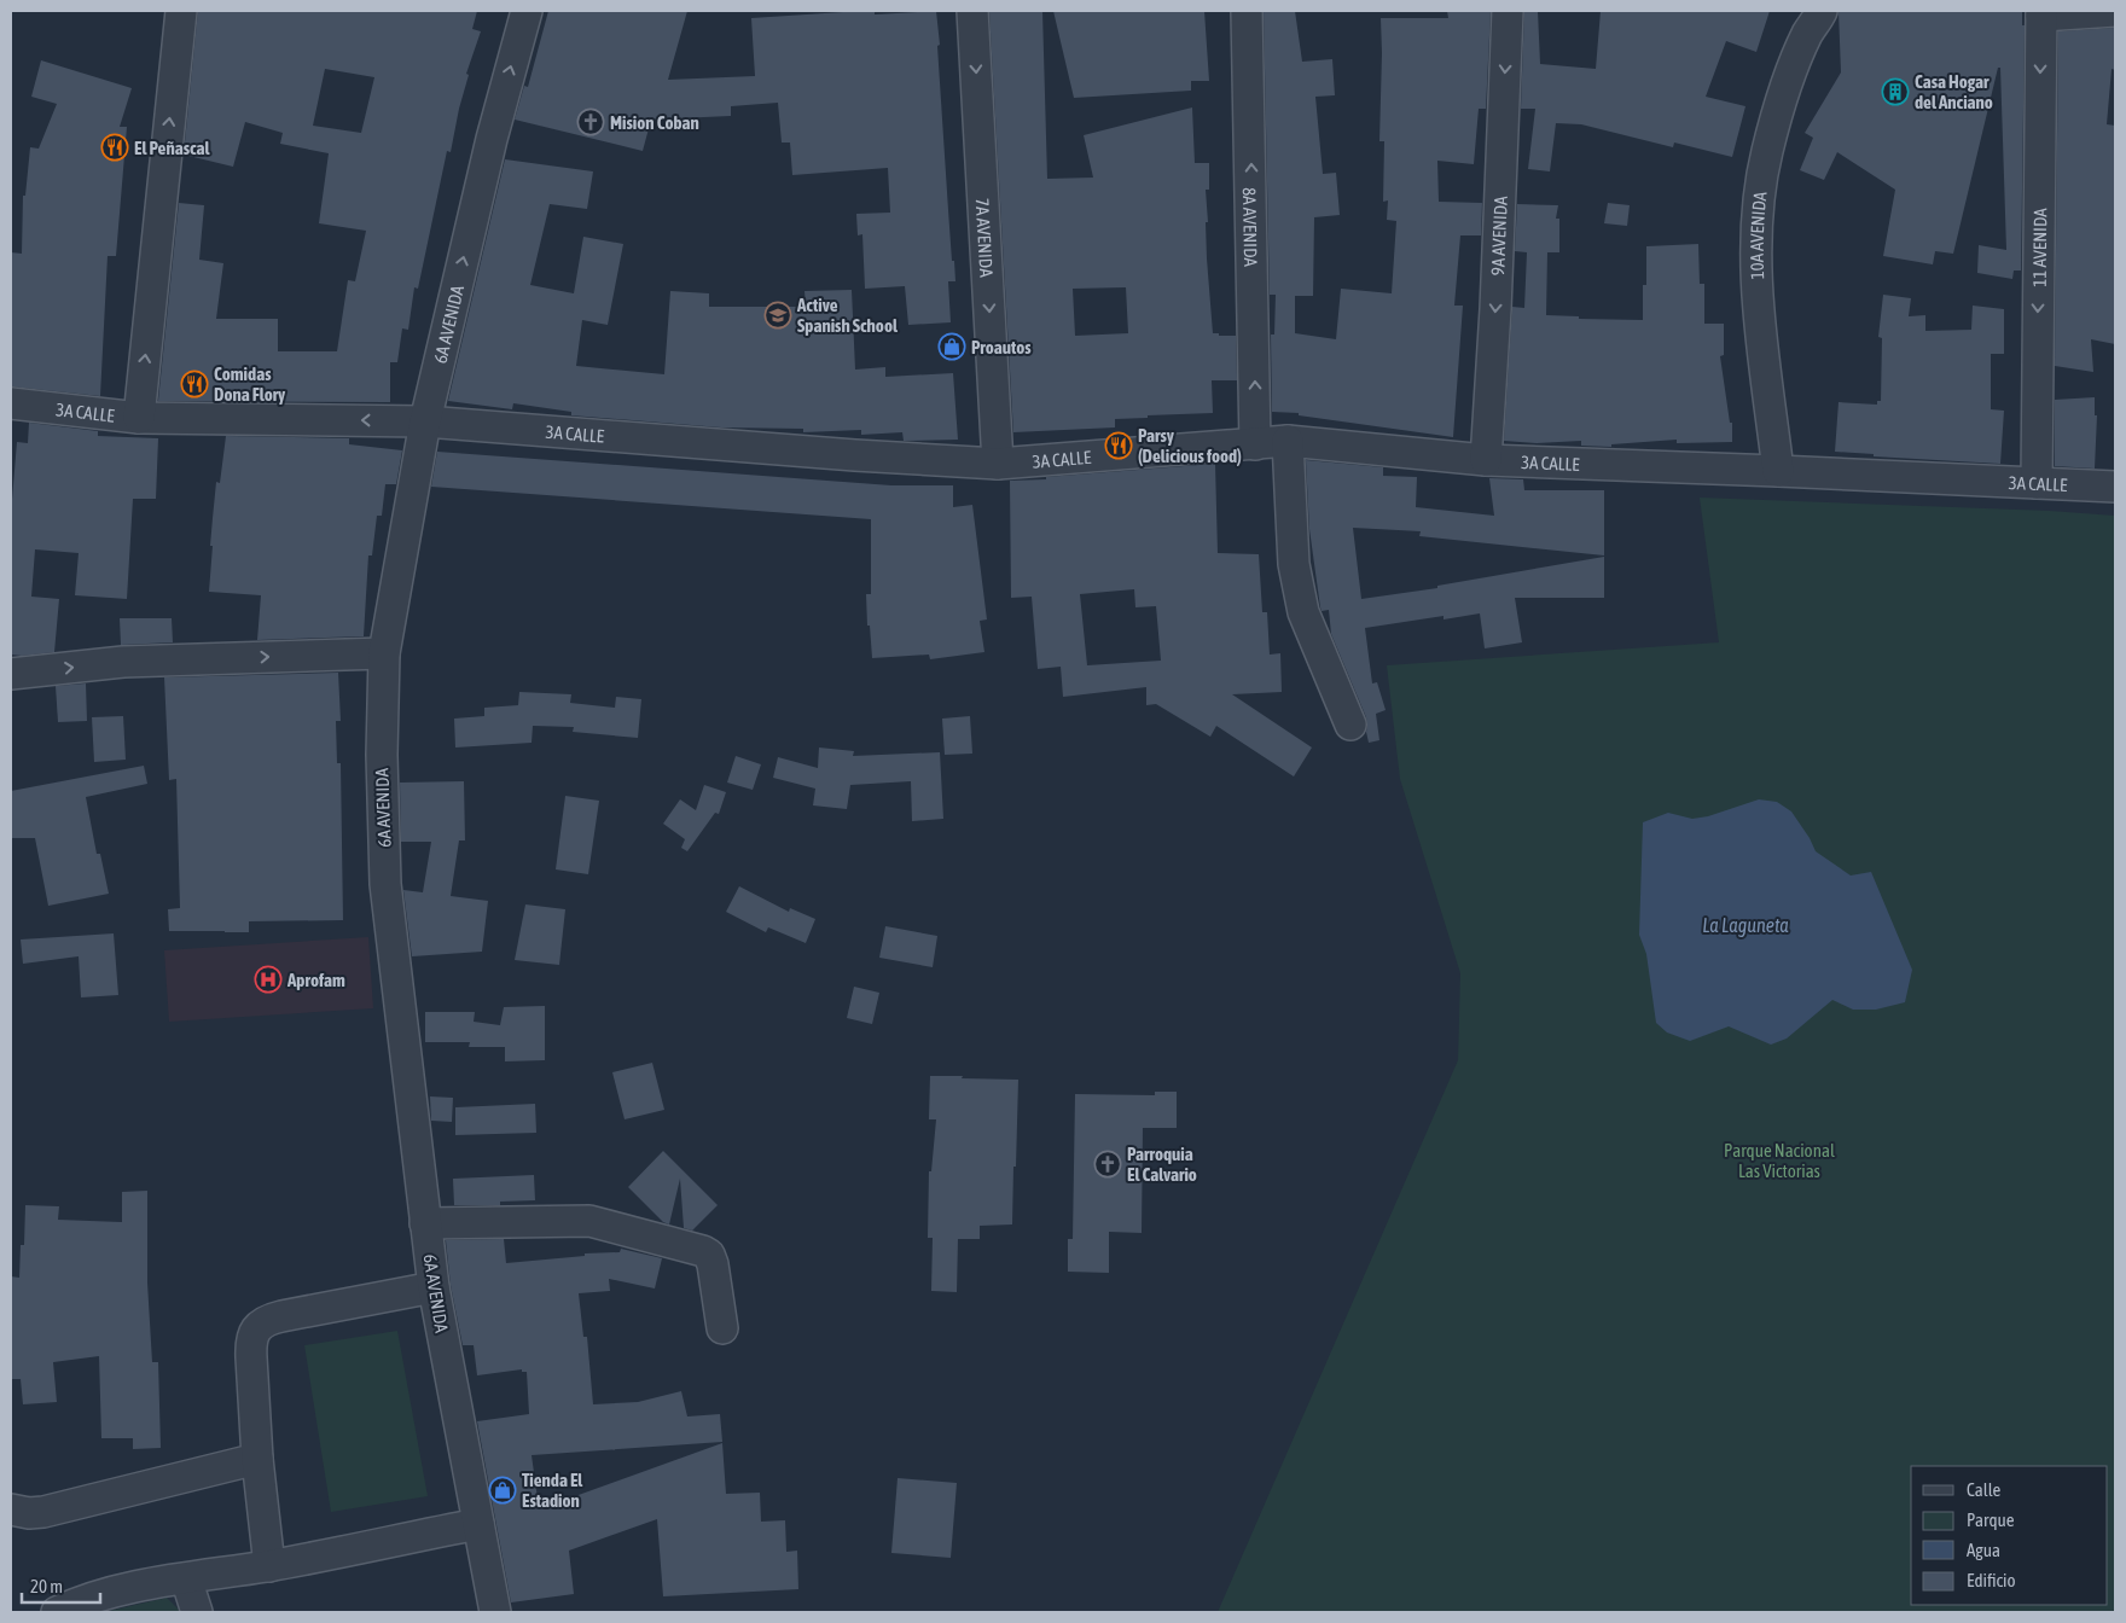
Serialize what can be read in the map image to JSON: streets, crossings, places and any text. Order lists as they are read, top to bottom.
{
  "streets": {
    "street": [
      "8A AVENIDA",
      "9A AVENIDA",
      "10A AVENIDA",
      "7A AVENIDA",
      "11 AVENIDA",
      "6A AVENIDA",
      "3A CALLE"
    ]
  },
  "crossings": [
    ["8A AVENIDA", "3A CALLE"],
    ["9A AVENIDA", "3A CALLE"],
    ["10A AVENIDA", "3A CALLE"],
    ["7A AVENIDA", "3A CALLE"],
    ["11 AVENIDA", "3A CALLE"],
    ["6A AVENIDA", "3A CALLE"]
  ],
  "one_way": [
    "8A AVENIDA",
    "9A AVENIDA",
    "7A AVENIDA",
    "11 AVENIDA"
  ],
  "water": ["La Laguneta"],
  "parks": ["Parque Nacional Las Victorias"],
  "places": {
    "building": ["Casa Hogar del Anciano"],
    "church": ["Mision Coban", "Parroquia El Calvario"],
    "restaurant": ["El Peñascal", "Comidas Dona Flory", "Parsy (Delicious food)"],
    "school or university": ["Active Spanish School"],
    "shop": ["Proautos", "Tienda El Estadion"],
    "hospital": ["Aprofam"]
  },
  "legend": [
    "Calle",
    "Parque",
    "Agua",
    "Edificio"
  ],
  "scale_bar": "20 m"
}
